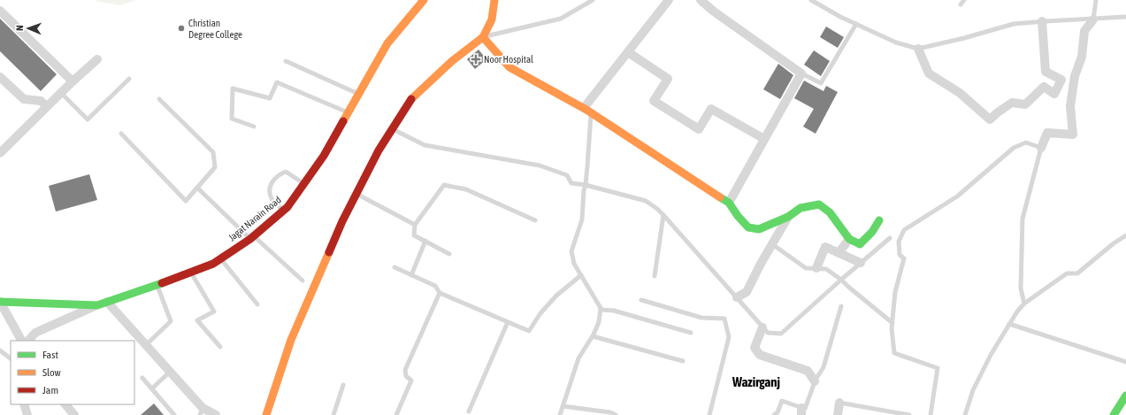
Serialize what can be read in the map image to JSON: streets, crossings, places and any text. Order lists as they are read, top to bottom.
{
  "streets": {
    "street": ["Jagat Narain Road"]
  },
  "districts": ["Wazirganj"],
  "places": {
    "other": ["Christian Degree College"],
    "health": ["Noor Hospital"]
  },
  "legend": ["Fast", "Slow", "Jam"],
  "north": "left"
}
